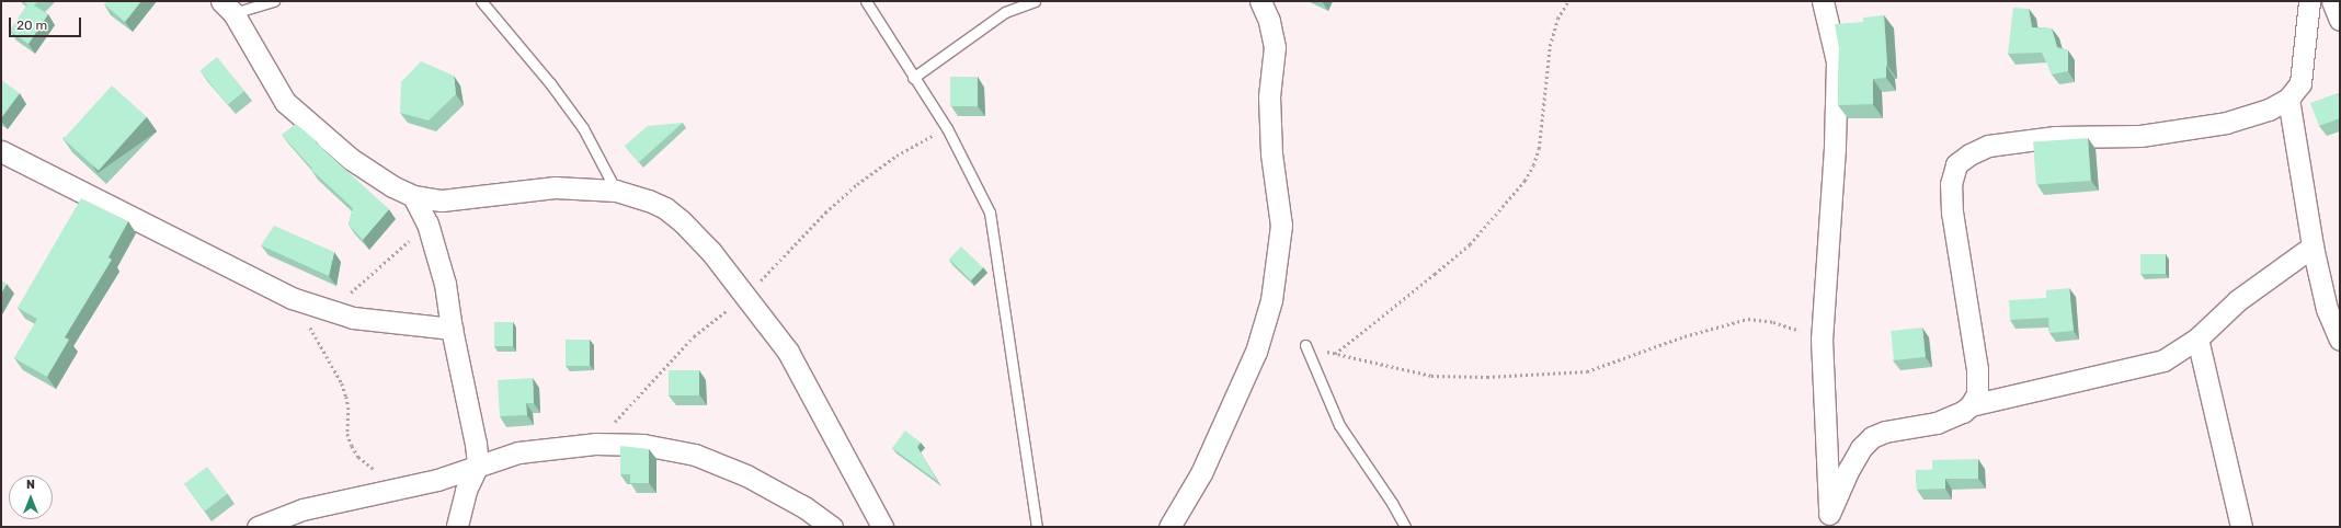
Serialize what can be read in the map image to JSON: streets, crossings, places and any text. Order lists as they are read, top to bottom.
{
  "scale_bar": "20 m",
  "north": "top"
}
